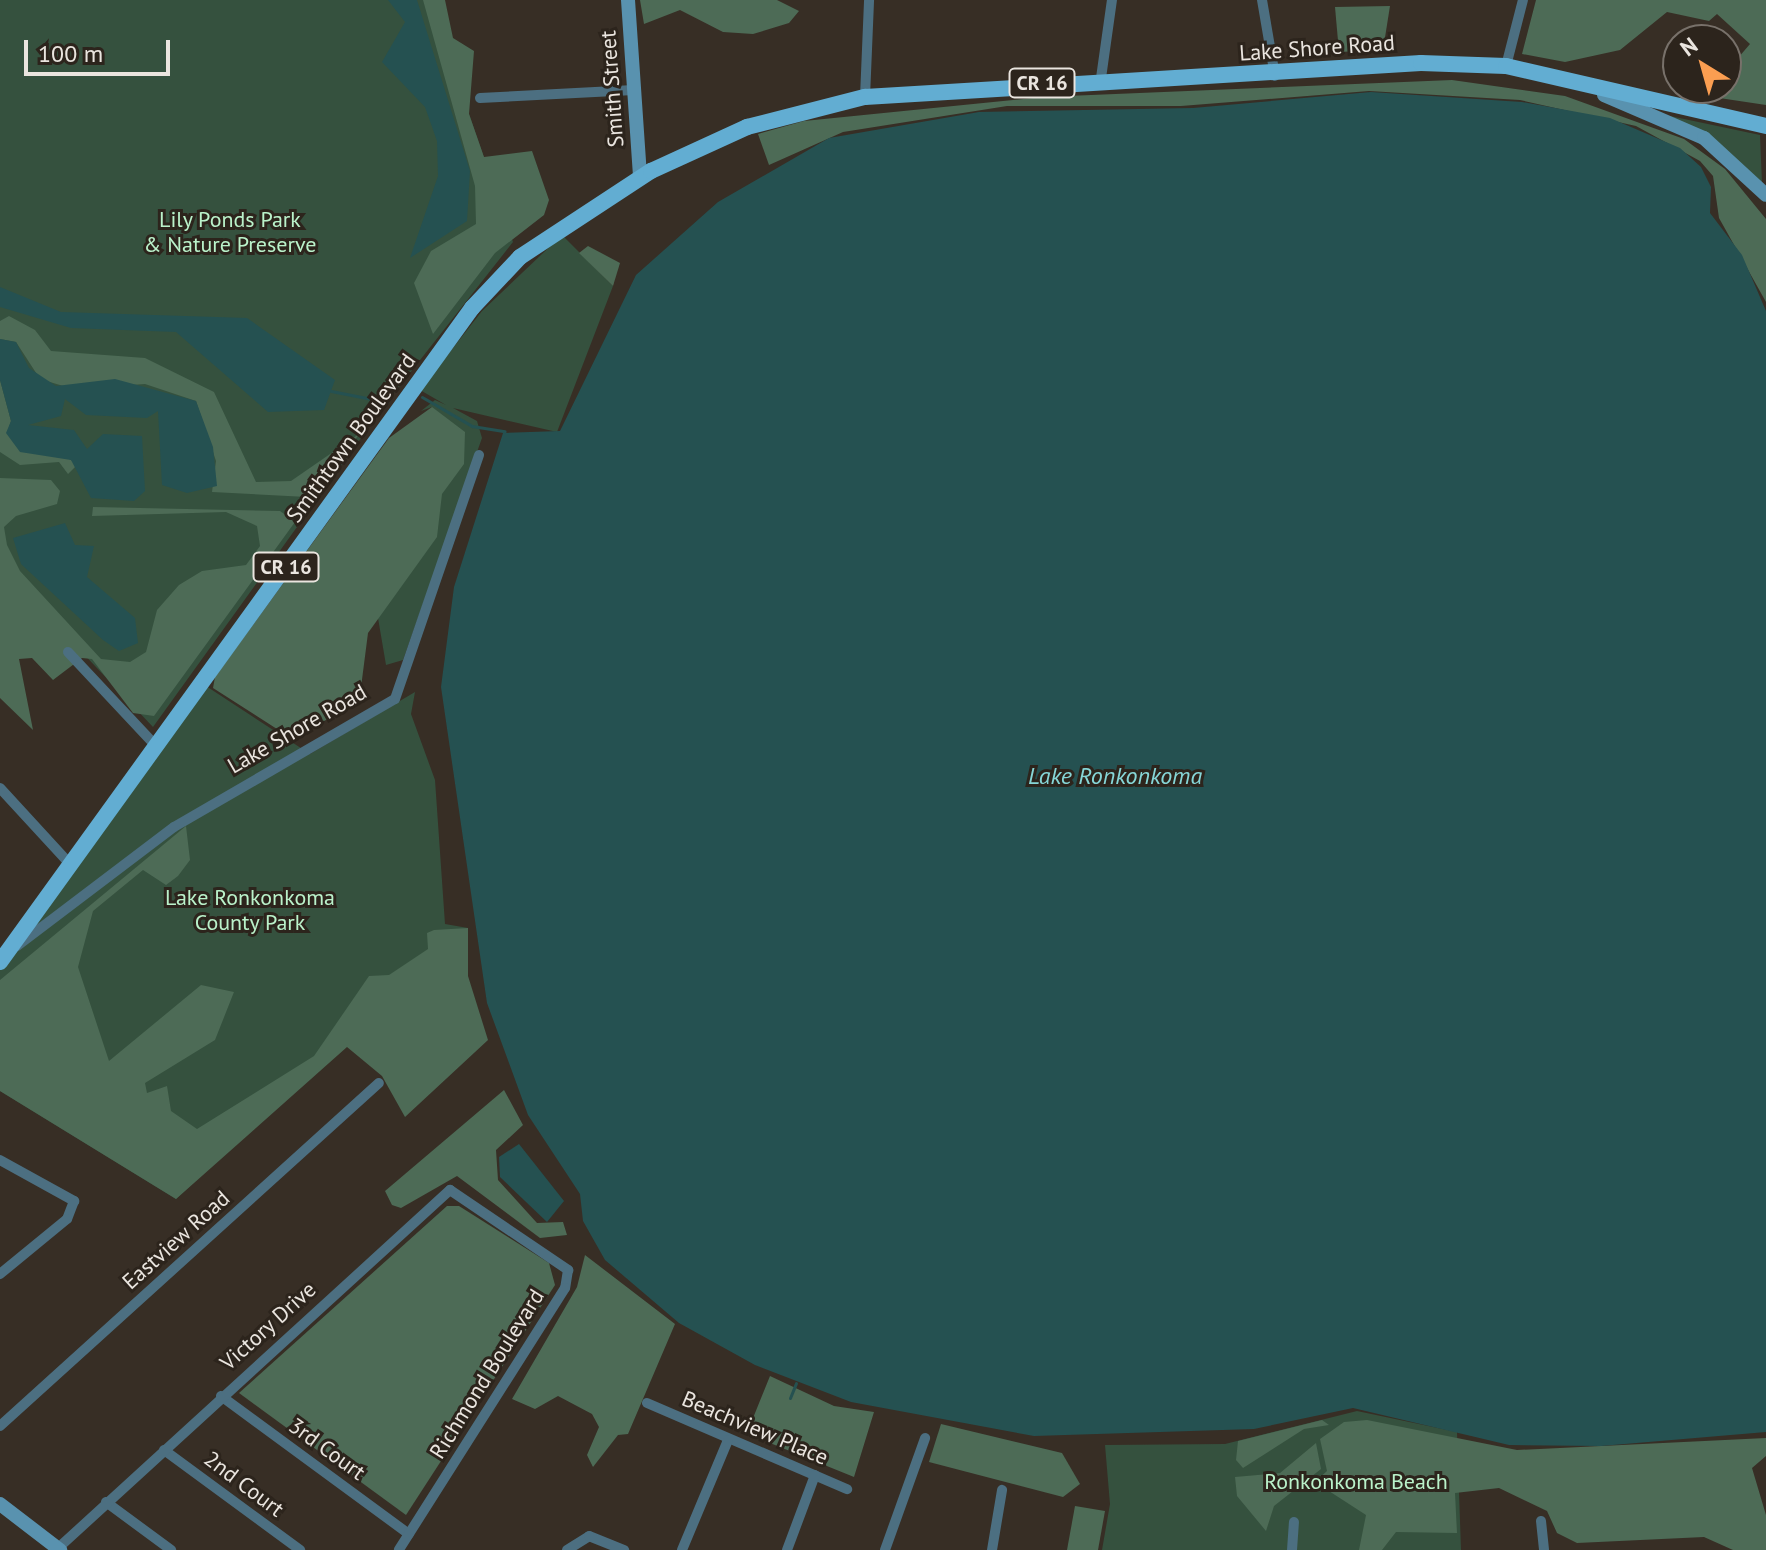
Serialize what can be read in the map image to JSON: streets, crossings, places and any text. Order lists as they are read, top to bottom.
{
  "streets": {
    "main road": [
      "Lake Shore Road",
      "CR 16",
      "Smith Street",
      "Smithtown Boulevard"
    ],
    "street": [
      "Eastview Road",
      "Victory Drive",
      "Richmond Boulevard",
      "Beachview Place",
      "3rd Court",
      "2nd Court"
    ]
  },
  "crossings": [
    ["Lake Shore Road", "Smithtown Boulevard"],
    ["Smith Street", "Smithtown Boulevard"],
    ["Victory Drive", "Richmond Boulevard"],
    ["Victory Drive", "3rd Court"],
    ["Victory Drive", "2nd Court"],
    ["Richmond Boulevard", "3rd Court"]
  ],
  "water": ["Lake Ronkonkoma"],
  "parks": ["Lily Ponds Park & Nature Preserve", "Lake Ronkonkoma County Park", "Ronkonkoma Beach"],
  "scale_bar": "100 m",
  "north": "top left"
}
